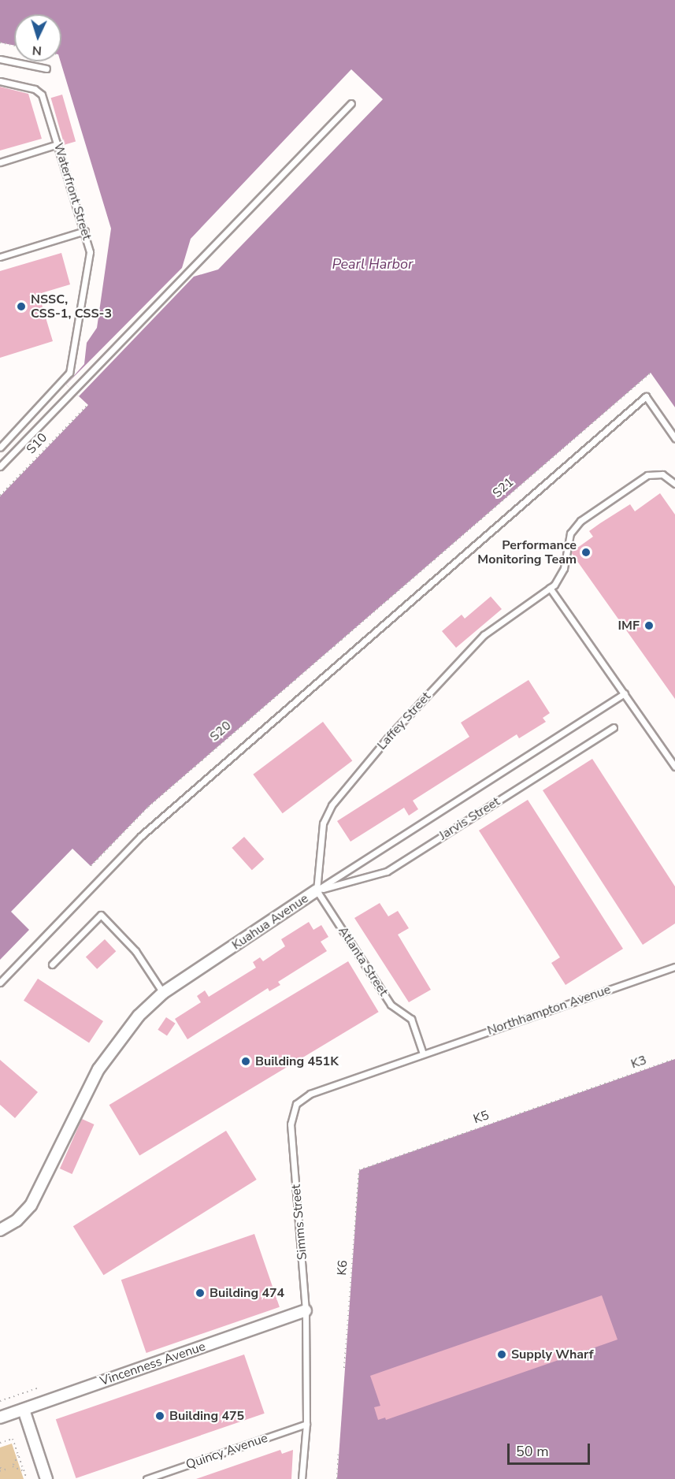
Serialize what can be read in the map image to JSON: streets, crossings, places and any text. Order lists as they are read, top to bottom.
{
  "streets": {
    "street": ["Kuahua Avenue", "Vincenness Avenue"],
    "lane": [
      "Waterfront Street",
      "Laffey Street",
      "Jarvis Street",
      "Atlanta Street",
      "Northhampton Avenue",
      "Simms Street",
      "Quincy Avenue"
    ],
    "path": [
      "S10",
      "S21",
      "S20",
      "K3",
      "K5",
      "K6"
    ]
  },
  "crossings": [
    ["S21", "S20"],
    ["Laffey Street", "Jarvis Street"],
    ["Laffey Street", "Kuahua Avenue"],
    ["Laffey Street", "Atlanta Street"],
    ["Jarvis Street", "Kuahua Avenue"],
    ["Jarvis Street", "Atlanta Street"],
    ["Kuahua Avenue", "Atlanta Street"],
    ["Atlanta Street", "Northhampton Avenue"],
    ["Atlanta Street", "Simms Street"],
    ["Northhampton Avenue", "Simms Street"],
    ["K3", "K5"],
    ["K5", "K6"],
    ["Simms Street", "Vincenness Avenue"],
    ["Simms Street", "Quincy Avenue"]
  ],
  "water": ["Pearl Harbor"],
  "places": [
    "NSSC, CSS-1, CSS-3",
    "Performance Monitoring Team",
    "IMF",
    "Building 451K",
    "Building 474",
    "Supply Wharf",
    "Building 475"
  ],
  "scale_bar": "50 m",
  "north": "bottom"
}
